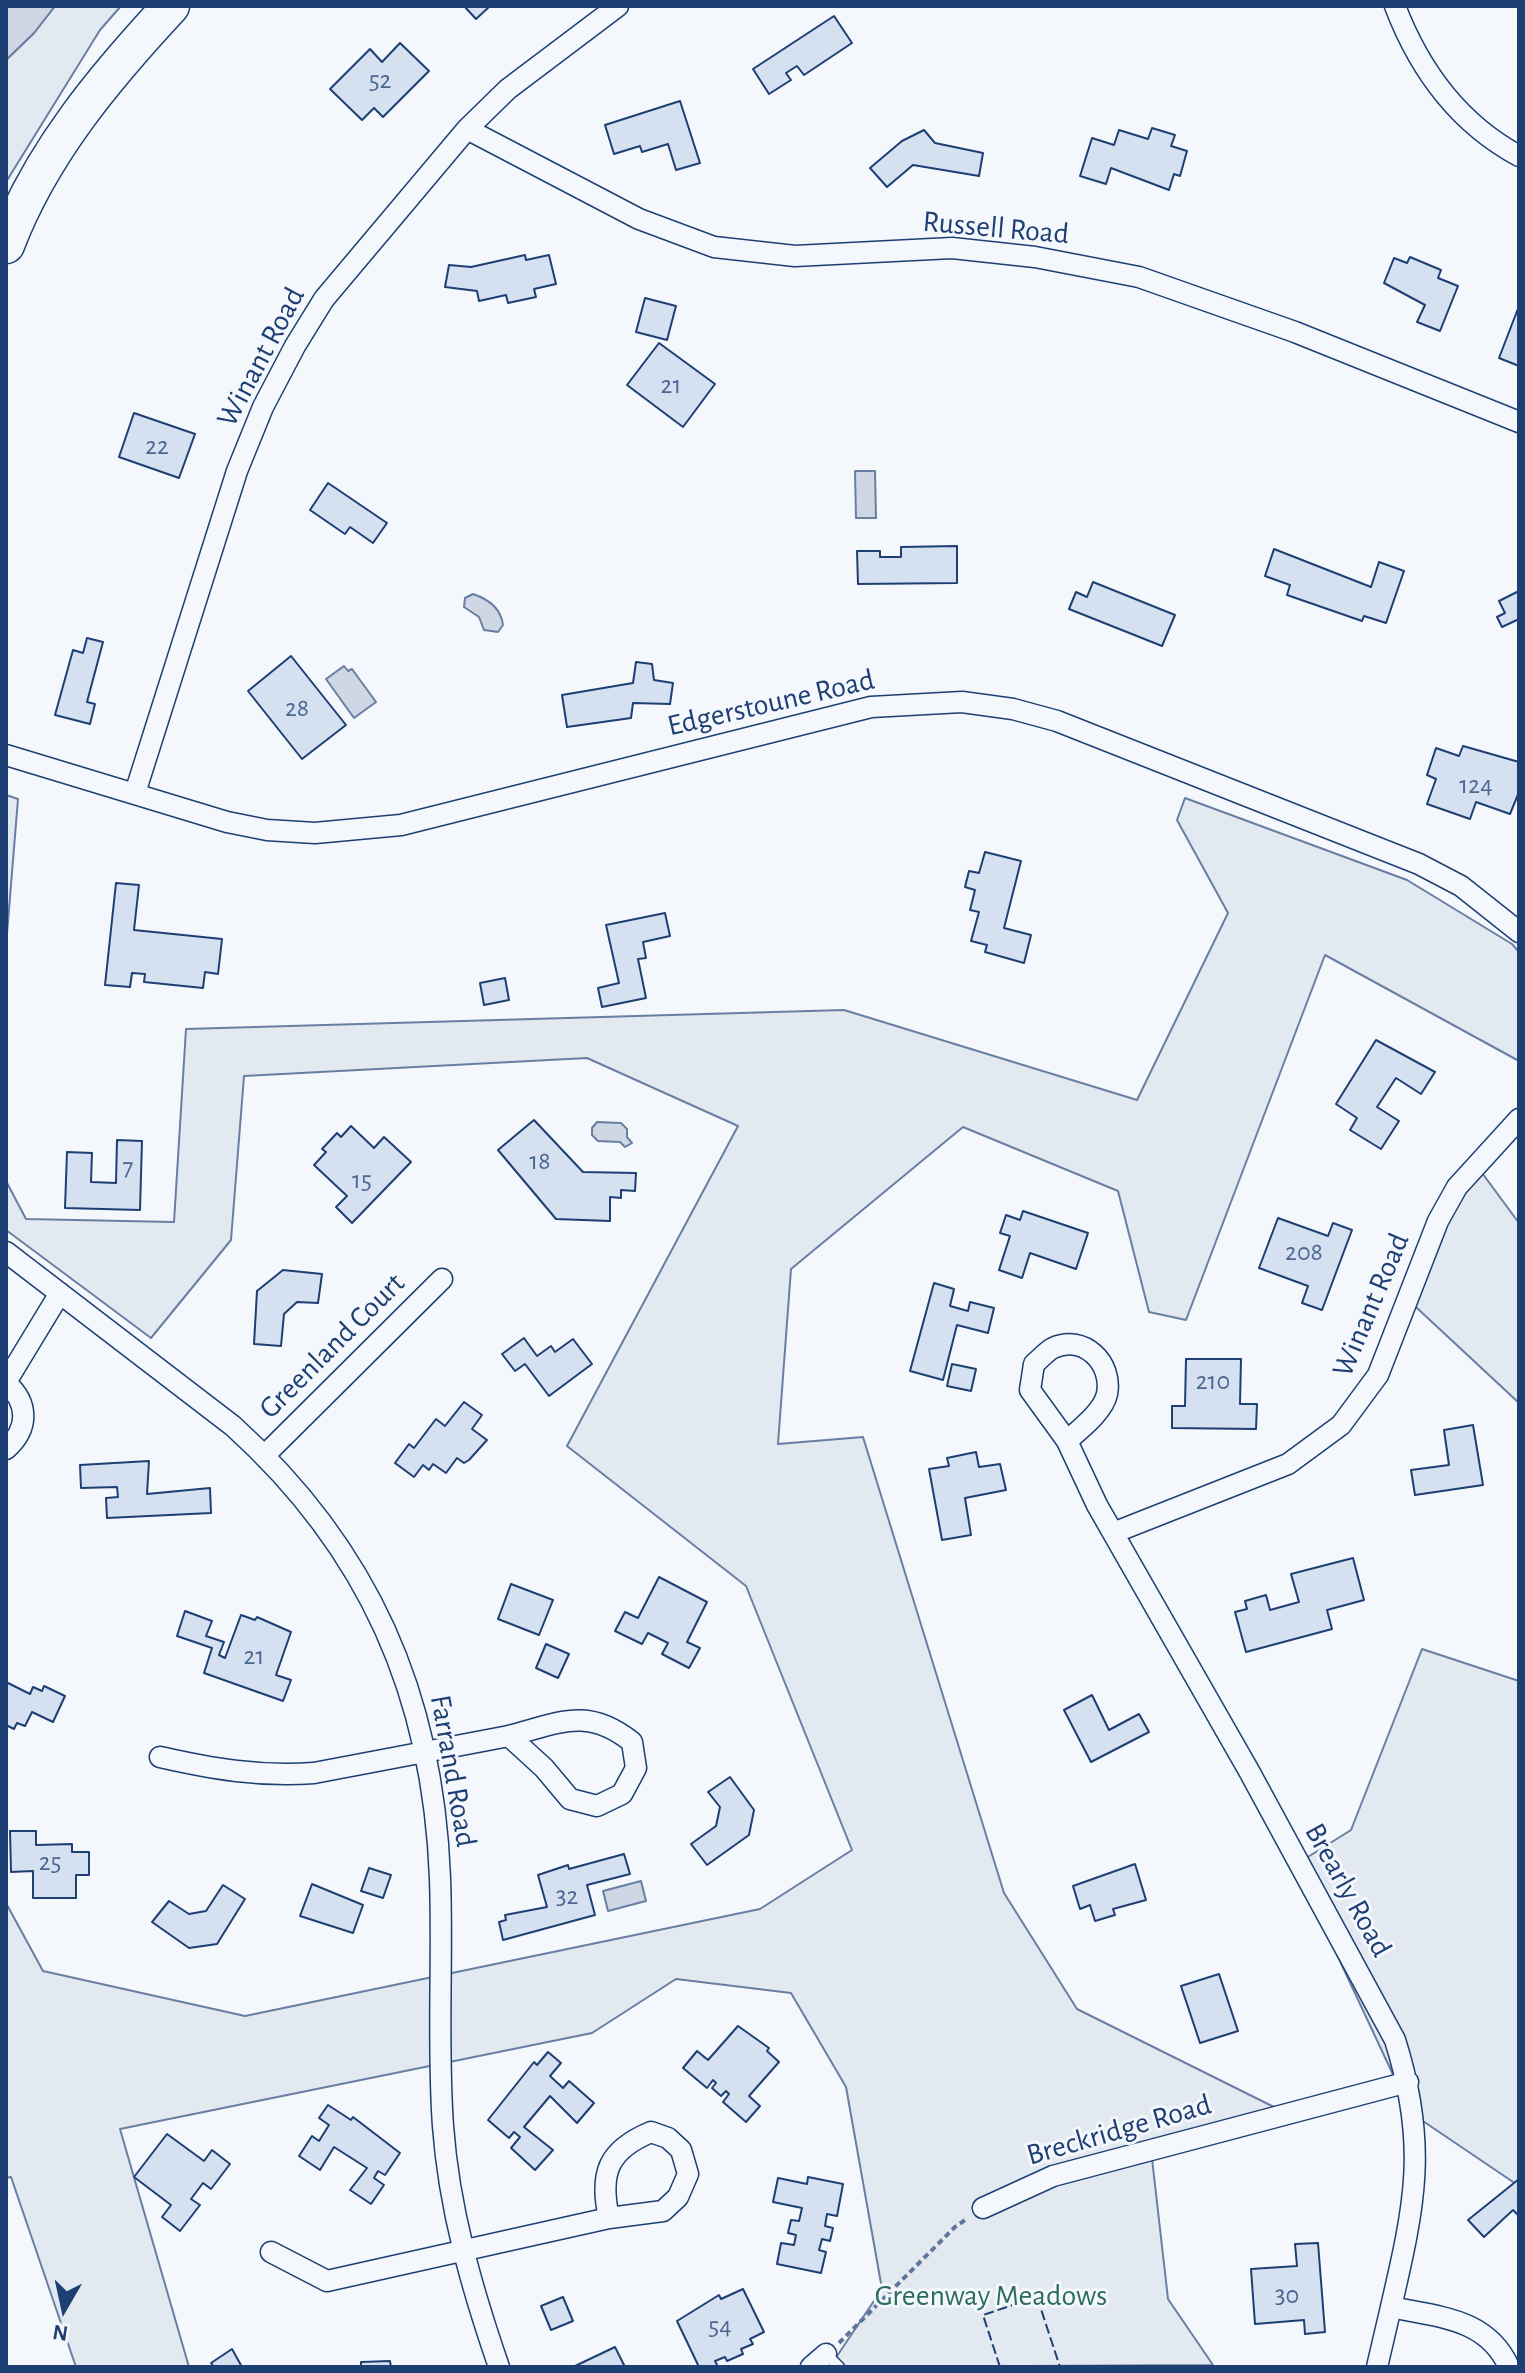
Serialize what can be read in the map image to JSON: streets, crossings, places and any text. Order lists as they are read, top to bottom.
{
  "streets": {
    "street": [
      "Russell Road",
      "Winant Road",
      "Edgerstoune Road",
      "Greenland Court",
      "Farrand Road",
      "Brearly Road",
      "Breckridge Road"
    ]
  },
  "crossings": [
    ["Russell Road", "Winant Road"],
    ["Winant Road", "Edgerstoune Road"],
    ["Winant Road", "Brearly Road"],
    ["Greenland Court", "Farrand Road"],
    ["Brearly Road", "Breckridge Road"]
  ],
  "parks": ["Greenway Meadows"],
  "house_numbers": [
    "52",
    "21",
    "22",
    "28",
    "124",
    "18",
    "7",
    "15",
    "208",
    "210",
    "21",
    "25",
    "32",
    "30",
    "54"
  ],
  "north": "bottom"
}
